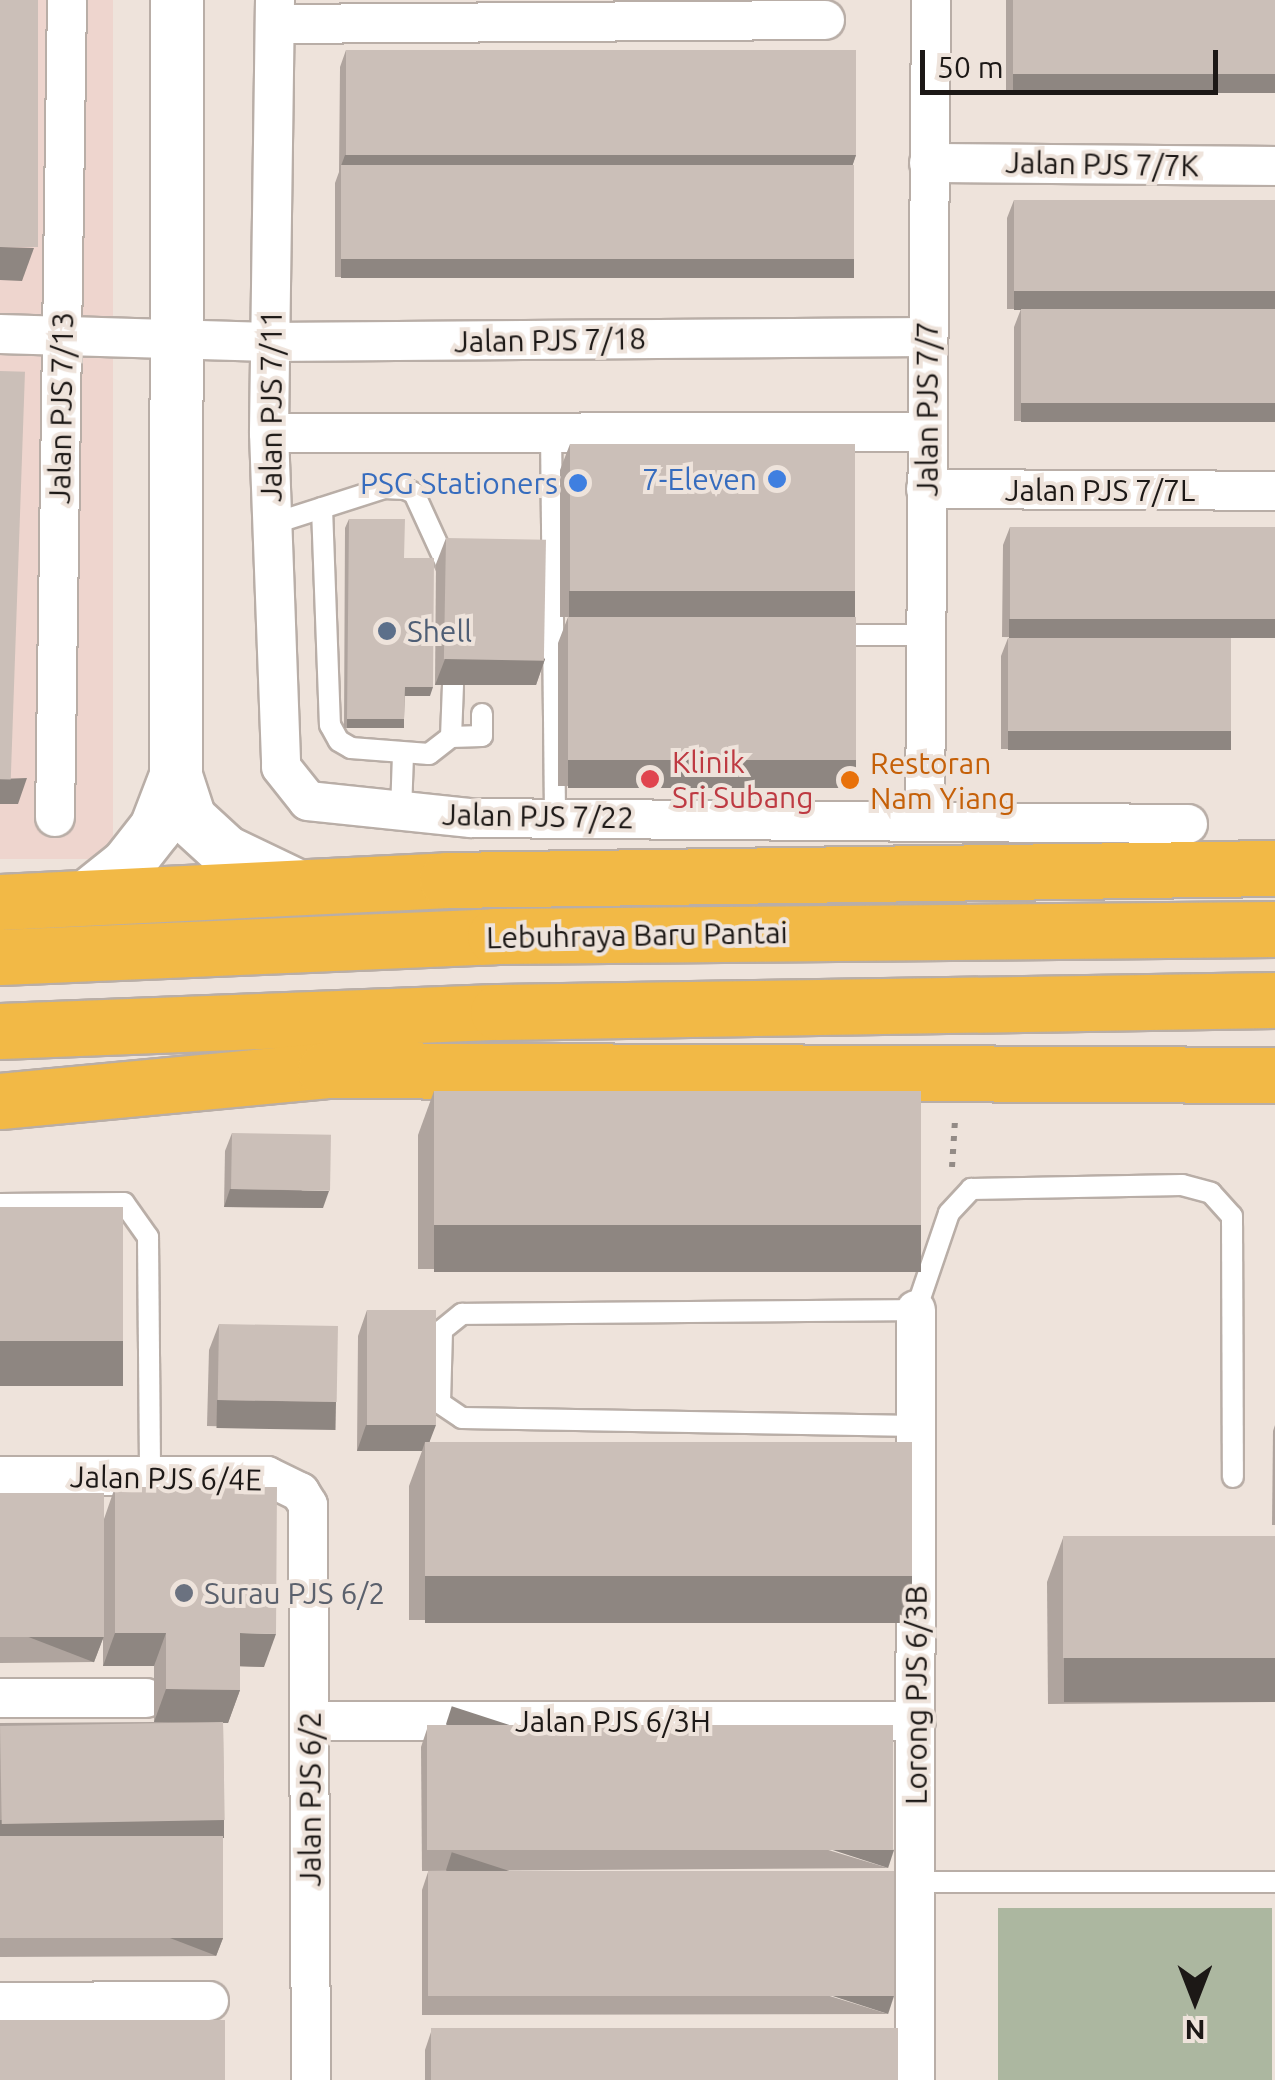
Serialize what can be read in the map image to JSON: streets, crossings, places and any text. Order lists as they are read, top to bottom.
{
  "streets": {
    "highway": ["Lebuhraya Baru Pantai"],
    "street": [
      "Jalan PJS 7/7K",
      "Jalan PJS 7/18",
      "Jalan PJS 7/11",
      "Jalan PJS 7/13",
      "Jalan PJS 7/7",
      "Jalan PJS 7/7L",
      "Jalan PJS 7/22",
      "Jalan PJS 6/4E",
      "Lorong PJS 6/3B",
      "Jalan PJS 6/3H",
      "Jalan PJS 6/2"
    ]
  },
  "crossings": [
    ["Jalan PJS 7/7K", "Jalan PJS 7/7"],
    ["Jalan PJS 7/18", "Jalan PJS 7/11"],
    ["Jalan PJS 7/18", "Jalan PJS 7/13"],
    ["Jalan PJS 7/18", "Jalan PJS 7/7"],
    ["Jalan PJS 7/11", "Jalan PJS 7/22"],
    ["Jalan PJS 7/7", "Jalan PJS 7/7L"],
    ["Jalan PJS 7/7", "Jalan PJS 7/22"],
    ["Jalan PJS 6/4E", "Jalan PJS 6/2"],
    ["Lorong PJS 6/3B", "Jalan PJS 6/3H"],
    ["Jalan PJS 6/3H", "Jalan PJS 6/2"]
  ],
  "places": [
    "7-Eleven",
    "PSG Stationers",
    "Shell",
    "Klinik Sri Subang",
    "Restoran Nam Yiang",
    "Surau PJS 6/2"
  ],
  "scale_bar": "50 m",
  "north": "bottom"
}
